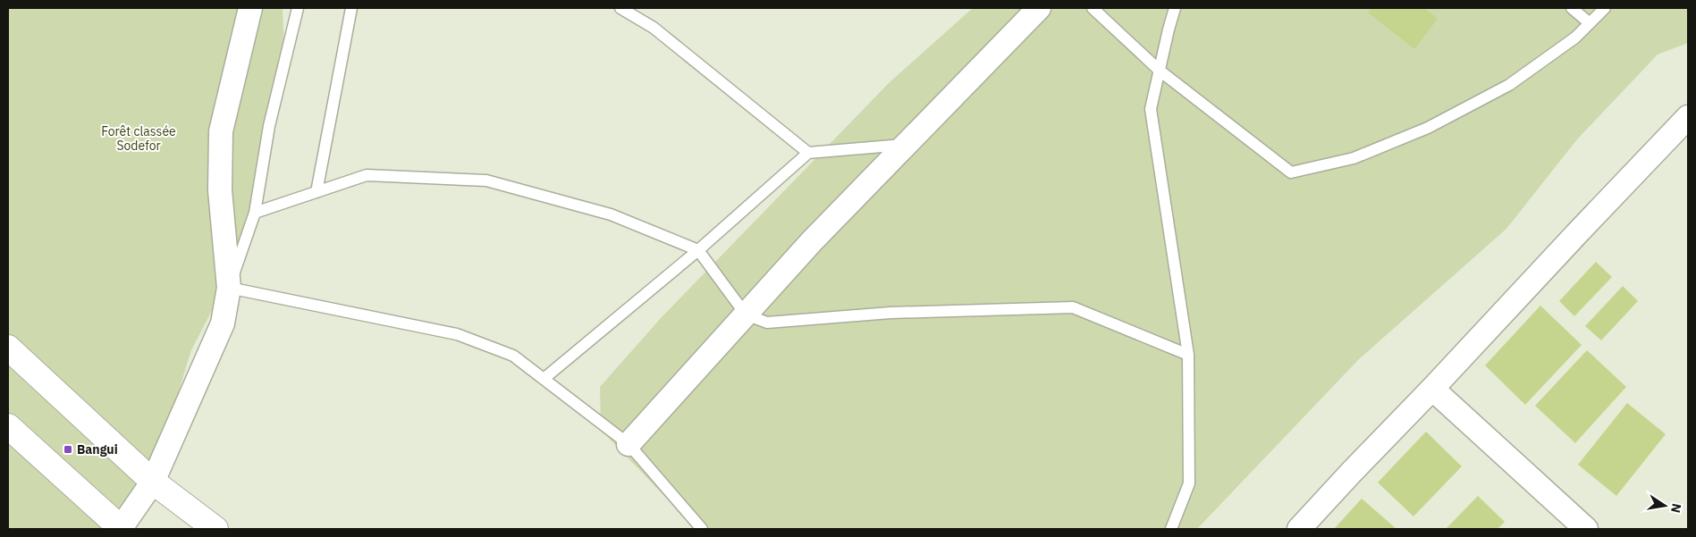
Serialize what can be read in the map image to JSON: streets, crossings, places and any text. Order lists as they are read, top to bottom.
{
  "parks": ["Forêt classée Sodefor"],
  "places": {
    "transit": ["Bangui"]
  },
  "north": "right"
}
